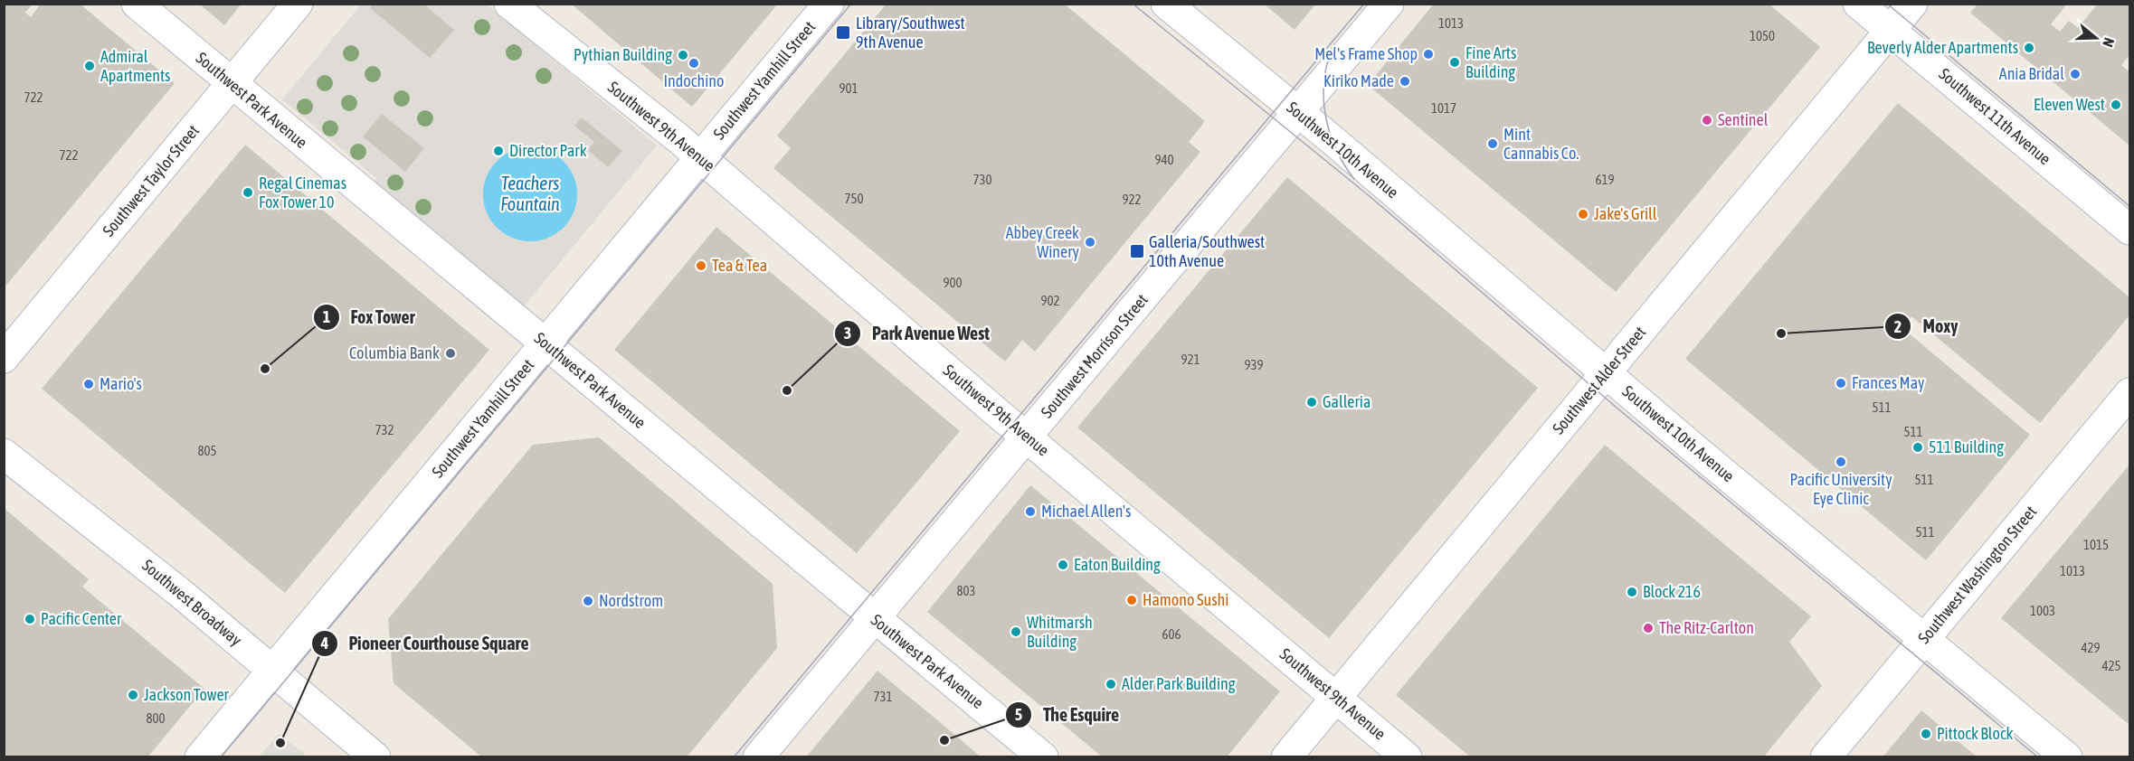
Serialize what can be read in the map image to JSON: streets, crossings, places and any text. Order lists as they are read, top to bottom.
{
  "streets": {
    "street": [
      "Southwest Yamhill Street",
      "Southwest Park Avenue",
      "Southwest 11th Avenue",
      "Southwest 9th Avenue",
      "Southwest 10th Avenue",
      "Southwest Taylor Street",
      "Southwest Morrison Street",
      "Southwest Alder Street",
      "Southwest Washington Street",
      "Southwest Broadway"
    ]
  },
  "crossings": [
    ["Southwest Yamhill Street", "Southwest Park Avenue"],
    ["Southwest Yamhill Street", "Southwest 9th Avenue"],
    ["Southwest Yamhill Street", "Southwest Broadway"],
    ["Southwest Park Avenue", "Southwest Taylor Street"],
    ["Southwest Park Avenue", "Southwest Morrison Street"],
    ["Southwest 11th Avenue", "Southwest Alder Street"],
    ["Southwest 9th Avenue", "Southwest Morrison Street"],
    ["Southwest 9th Avenue", "Southwest Alder Street"],
    ["Southwest 10th Avenue", "Southwest Morrison Street"],
    ["Southwest 10th Avenue", "Southwest Alder Street"],
    ["Southwest 10th Avenue", "Southwest Washington Street"]
  ],
  "water": ["Teachers Fountain"],
  "places": {
    "transit": ["Library/Southwest 9th Avenue", "Galleria/Southwest 10th Avenue"],
    "other": [
      "Beverly Alder Apartments",
      "Mel's Frame Shop",
      "Pythian Building",
      "Fine Arts Building",
      "Indochino",
      "Admiral Apartments",
      "Ania Bridal",
      "Kiriko Made",
      "Eleven West",
      "Sentinel",
      "Mint Cannabis Co.",
      "Director Park",
      "Regal Cinemas Fox Tower 10",
      "Jake's Grill",
      "Abbey Creek Winery",
      "Tea & Tea",
      "Moxy",
      "Columbia Bank",
      "Fox Tower",
      "Frances May",
      "Mario's",
      "Park Avenue West",
      "Galleria",
      "511 Building",
      "Pacific University Eye Clinic",
      "Michael Allen's",
      "Eaton Building",
      "Block 216",
      "Hamono Sushi",
      "Nordstrom",
      "Pacific Center",
      "The Ritz-Carlton",
      "Whitmarsh Building",
      "Alder Park Building",
      "Jackson Tower",
      "Pittock Block",
      "The Esquire",
      "Pioneer Courthouse Square"
    ]
  },
  "house_numbers": [
    "1013",
    "1050",
    "901",
    "722",
    "1017",
    "722",
    "940",
    "730",
    "619",
    "750",
    "922",
    "900",
    "902",
    "921",
    "939",
    "511",
    "732",
    "511",
    "805",
    "511",
    "511",
    "1015",
    "1013",
    "803",
    "1003",
    "606",
    "429",
    "425",
    "731",
    "800"
  ],
  "north": "right"
}
